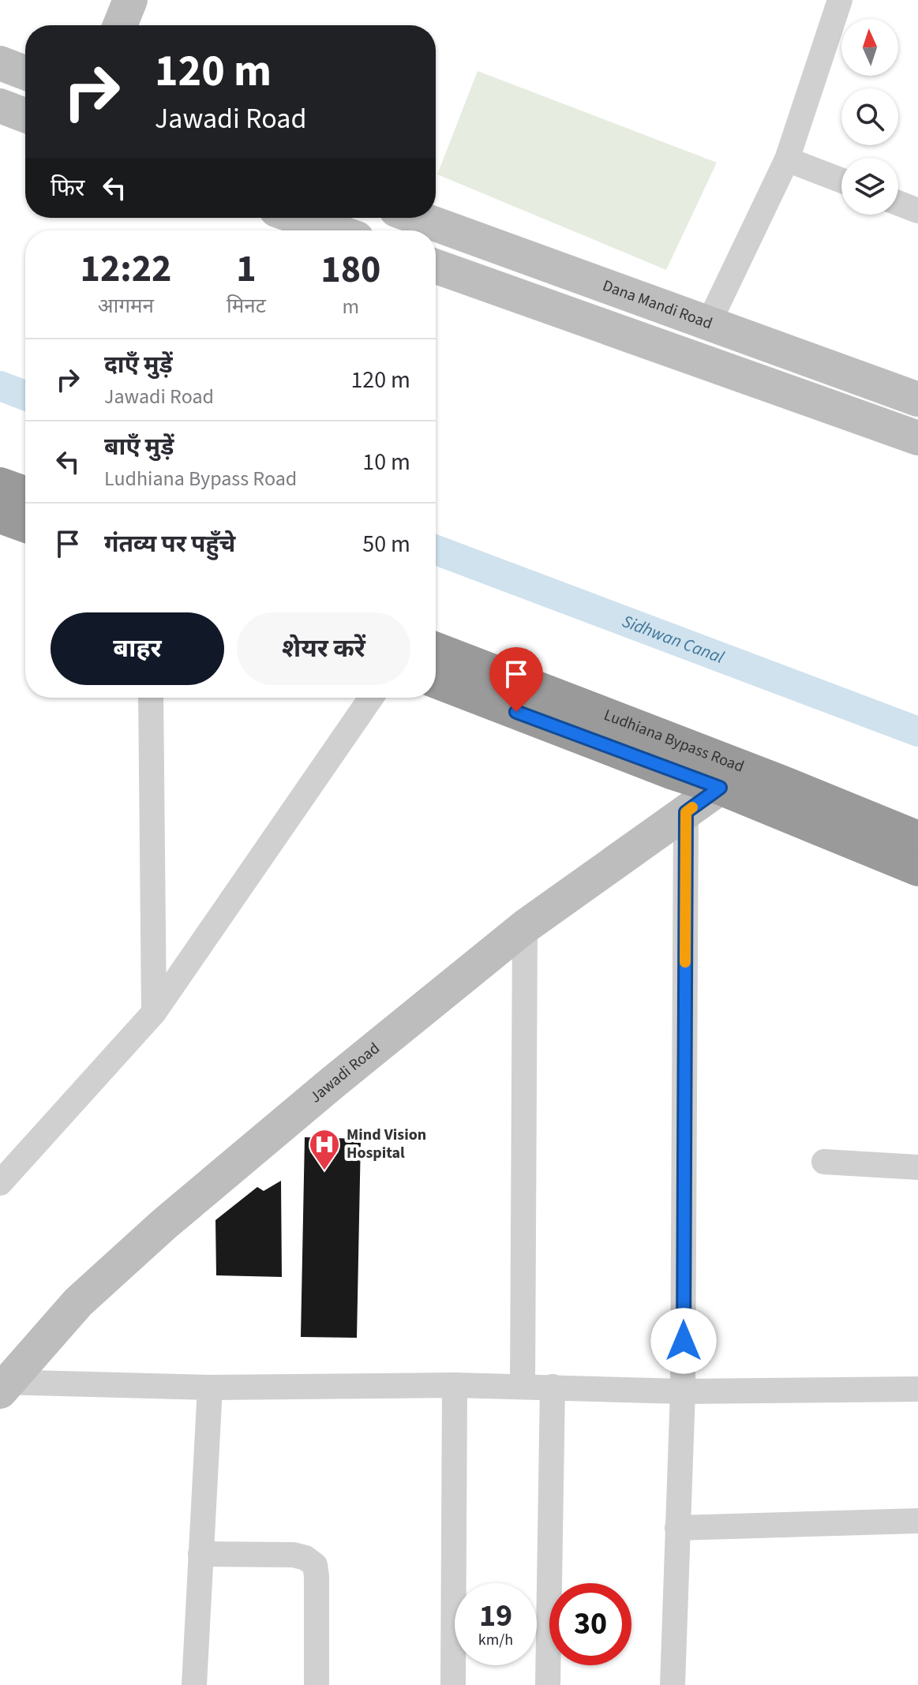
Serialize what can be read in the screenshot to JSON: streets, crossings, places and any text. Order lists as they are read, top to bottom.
{
  "streets": {
    "highway": ["Ludhiana Bypass Road"],
    "street": ["Dana Mandi Road", "Jawadi Road"]
  },
  "crossings": [
    ["Ludhiana Bypass Road", "Jawadi Road"]
  ],
  "water": ["Sidhwan Canal"],
  "places": {
    "hospital": ["Mind Vision Hospital"]
  },
  "north": "top",
  "page": {
    "turn": ["120 m", "Jawadi Road"],
    "then": "फिर",
    "eta": [
      "12:22",
      "आगमन",
      "1",
      "मिनट",
      "180",
      "m"
    ],
    "list": [
      {
        "name": "दाएँ मुड़ें",
        "note": "Jawadi Road",
        "value": "120 m"
      },
      {
        "name": "बाएँ मुड़ें",
        "note": "Ludhiana Bypass Road",
        "value": "10 m"
      },
      {
        "name": "गंतव्य पर पहुँचे",
        "value": "50 m"
      }
    ],
    "buttons": ["बाहर", "शेयर करें"],
    "speed": "19 km/h",
    "limit": "30"
  }
}
